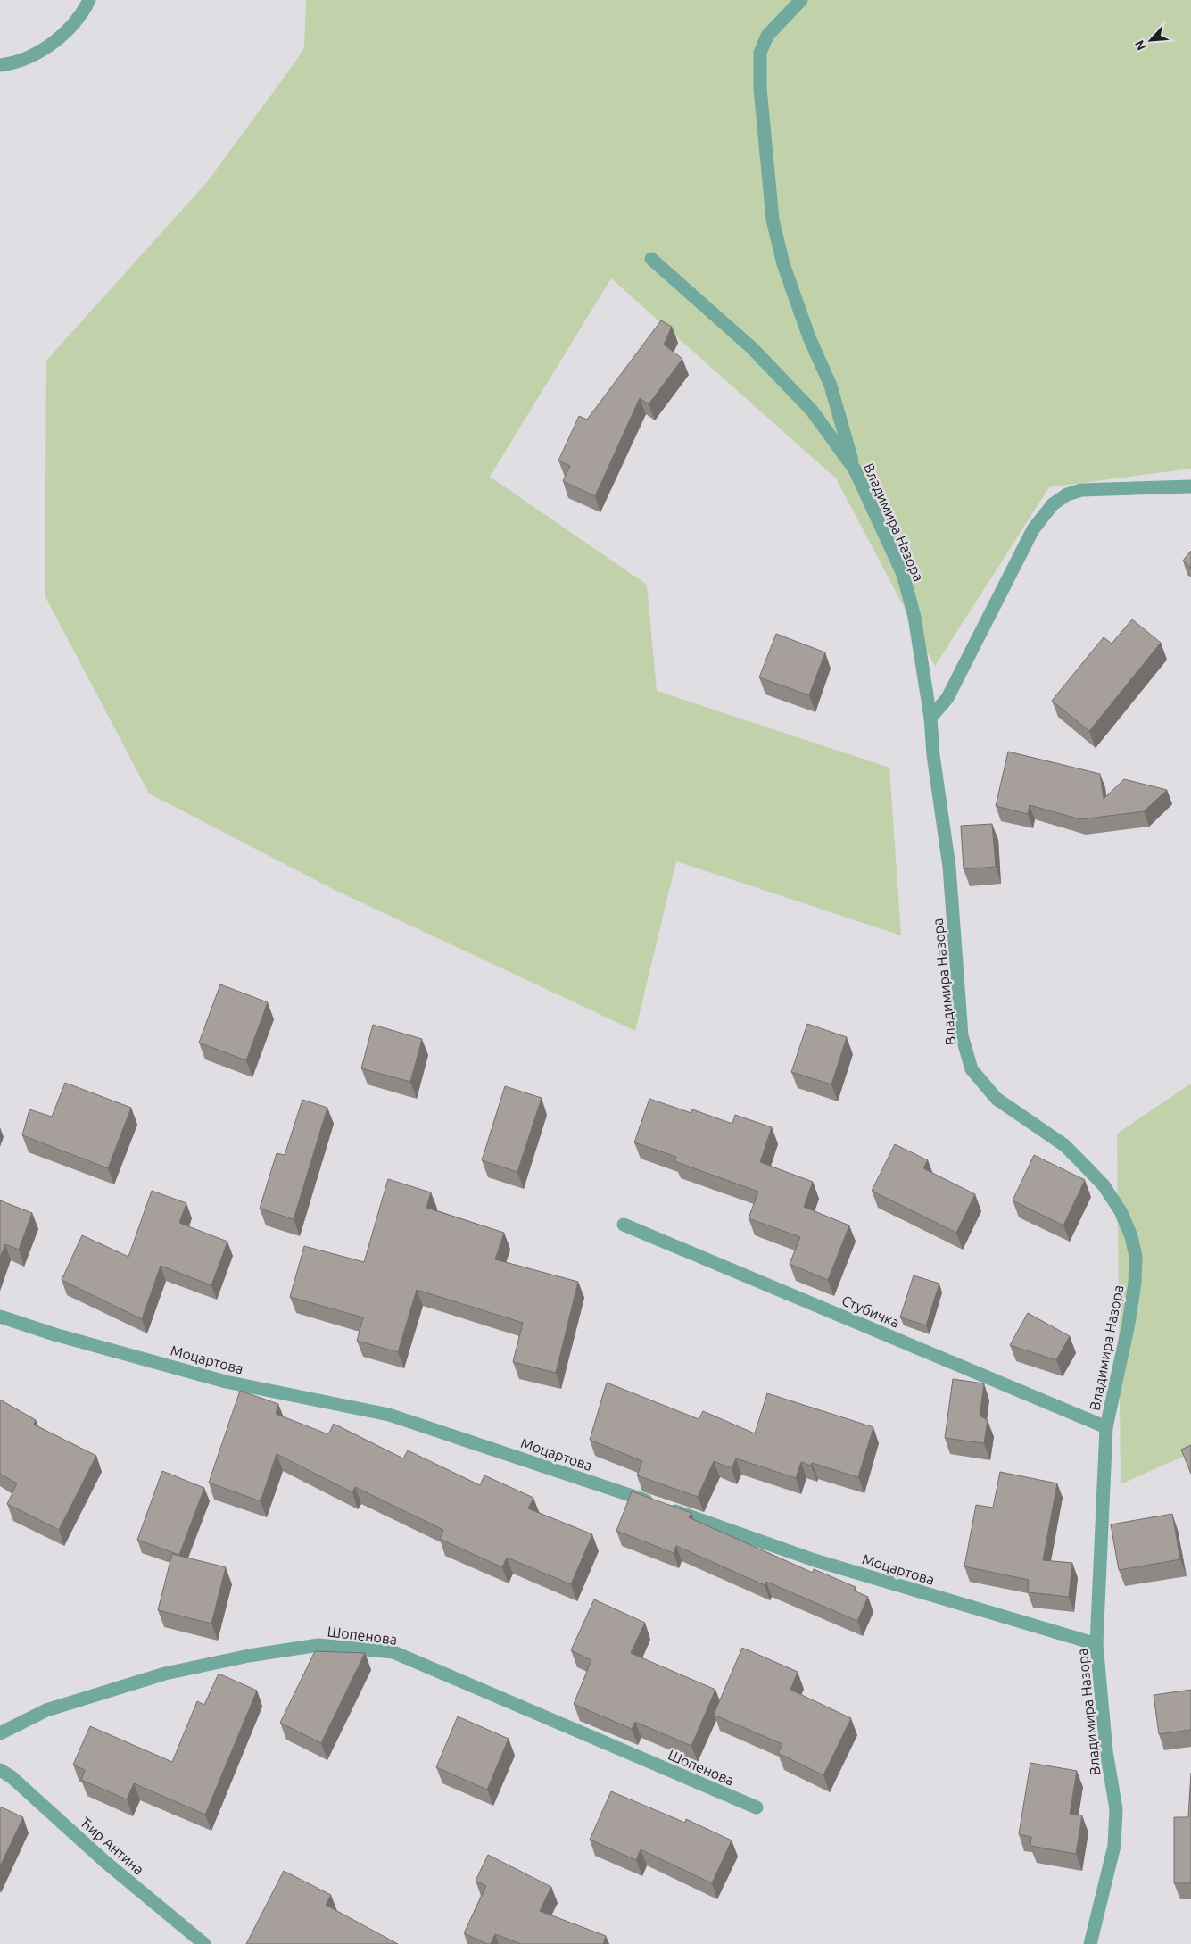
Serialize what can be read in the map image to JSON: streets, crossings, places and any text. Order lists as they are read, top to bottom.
{
  "streets": {
    "street": [
      "Владимира Назора",
      "Стубичка",
      "Моцартова",
      "Шопенова",
      "Ћир Антина"
    ]
  },
  "crossings": [
    ["Владимира Назора", "Стубичка"],
    ["Владимира Назора", "Моцартова"]
  ],
  "north": "bottom left"
}
